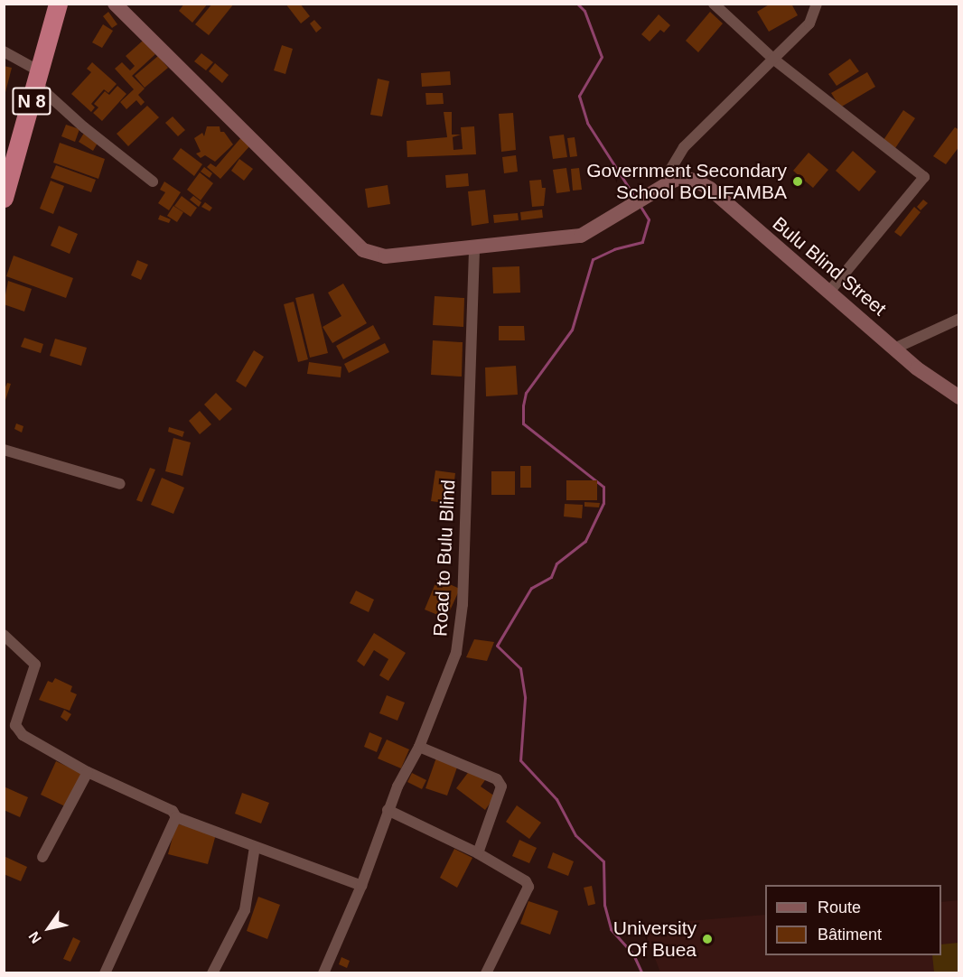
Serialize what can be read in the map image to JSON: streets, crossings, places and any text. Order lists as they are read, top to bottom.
{
  "streets": {
    "highway": ["N 8"],
    "street": ["Bulu Blind Street", "Road to Bulu Blind"]
  },
  "places": ["Government Secondary School BOLIFAMBA", "University Of Buea"],
  "legend": ["Route", "Bâtiment"],
  "north": "bottom left"
}
